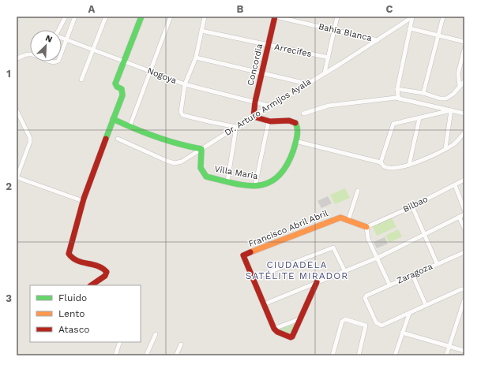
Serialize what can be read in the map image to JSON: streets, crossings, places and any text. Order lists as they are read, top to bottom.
{
  "streets": {
    "street": [
      "Bahia Blanca",
      "Arrecifes",
      "Concordia",
      "Nogoya",
      "Dr. Arturo Armijos Ayala",
      "Villa Maria",
      "Bilbao",
      "Francisco Abril Abril",
      "Zaragoza"
    ]
  },
  "crossings": [
    ["Bahia Blanca", "Concordia"],
    ["Bahia Blanca", "Dr. Arturo Armijos Ayala"],
    ["Arrecifes", "Concordia"],
    ["Concordia", "Nogoya"],
    ["Concordia", "Dr. Arturo Armijos Ayala"],
    ["Nogoya", "Dr. Arturo Armijos Ayala"],
    ["Dr. Arturo Armijos Ayala", "Villa Maria"]
  ],
  "districts": ["CIUDADELA SATÉLITE MIRADOR"],
  "legend": ["Fluido", "Lento", "Atasco"],
  "north": "top right",
  "grid": {
    "columns": ["A", "B", "C"],
    "rows": ["1", "2", "3"]
  }
}
